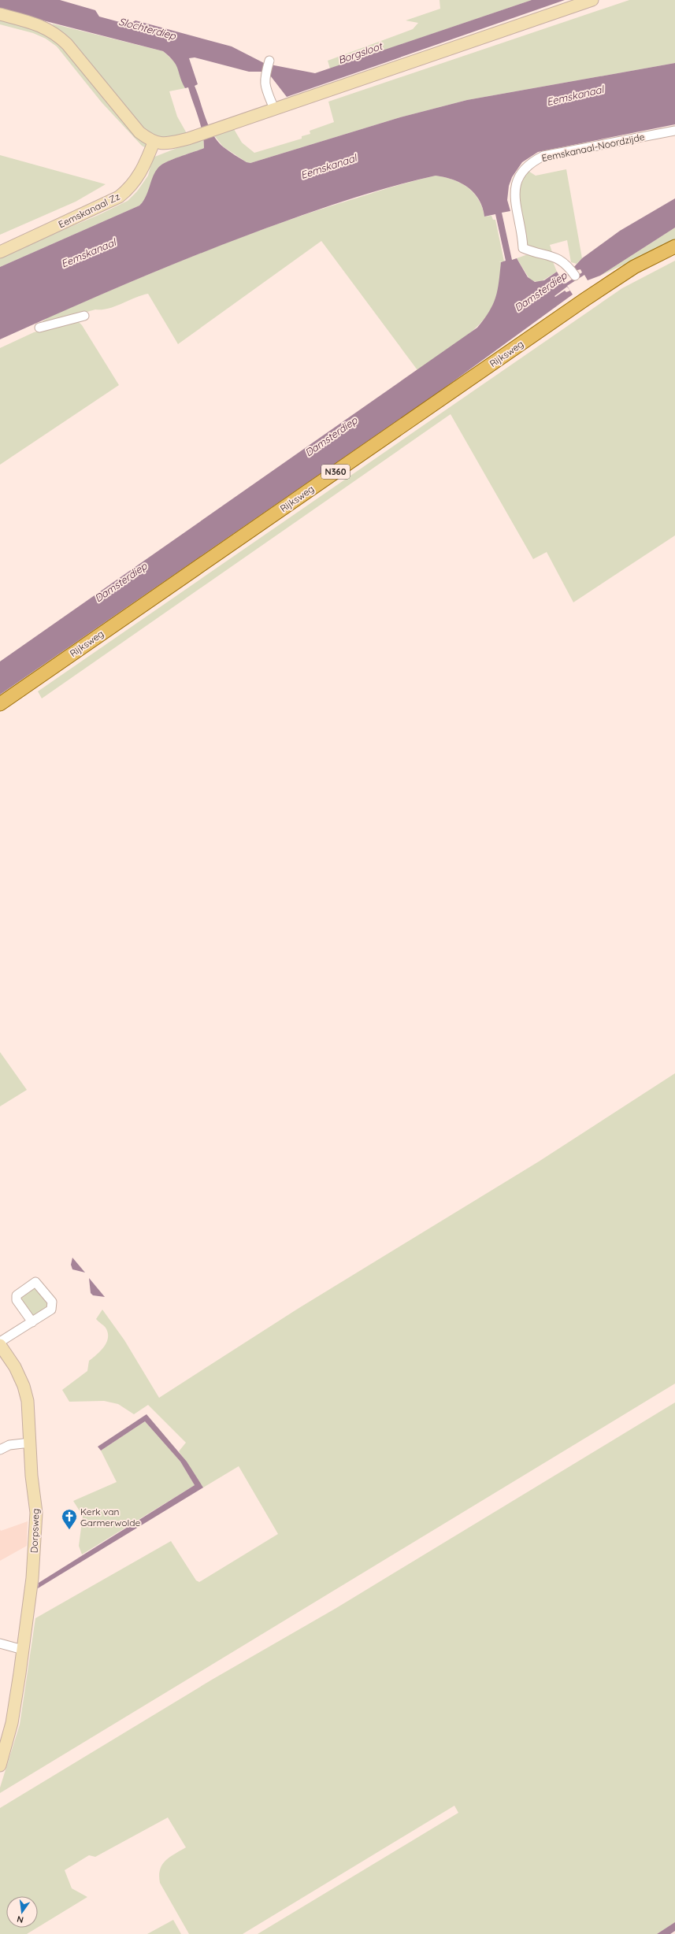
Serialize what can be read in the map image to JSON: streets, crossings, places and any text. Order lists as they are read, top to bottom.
{
  "streets": {
    "main road": ["Rijksweg", "N360"],
    "street": ["Eemskanaal-Noordzijde", "Eemskanaal Zz", "Dorpsweg"]
  },
  "water": [
    "Slochterdiep",
    "Borgsloot",
    "Eemskanaal",
    "Damsterdiep"
  ],
  "places": {
    "church": ["Kerk van Garmerwolde"]
  },
  "north": "bottom"
}
